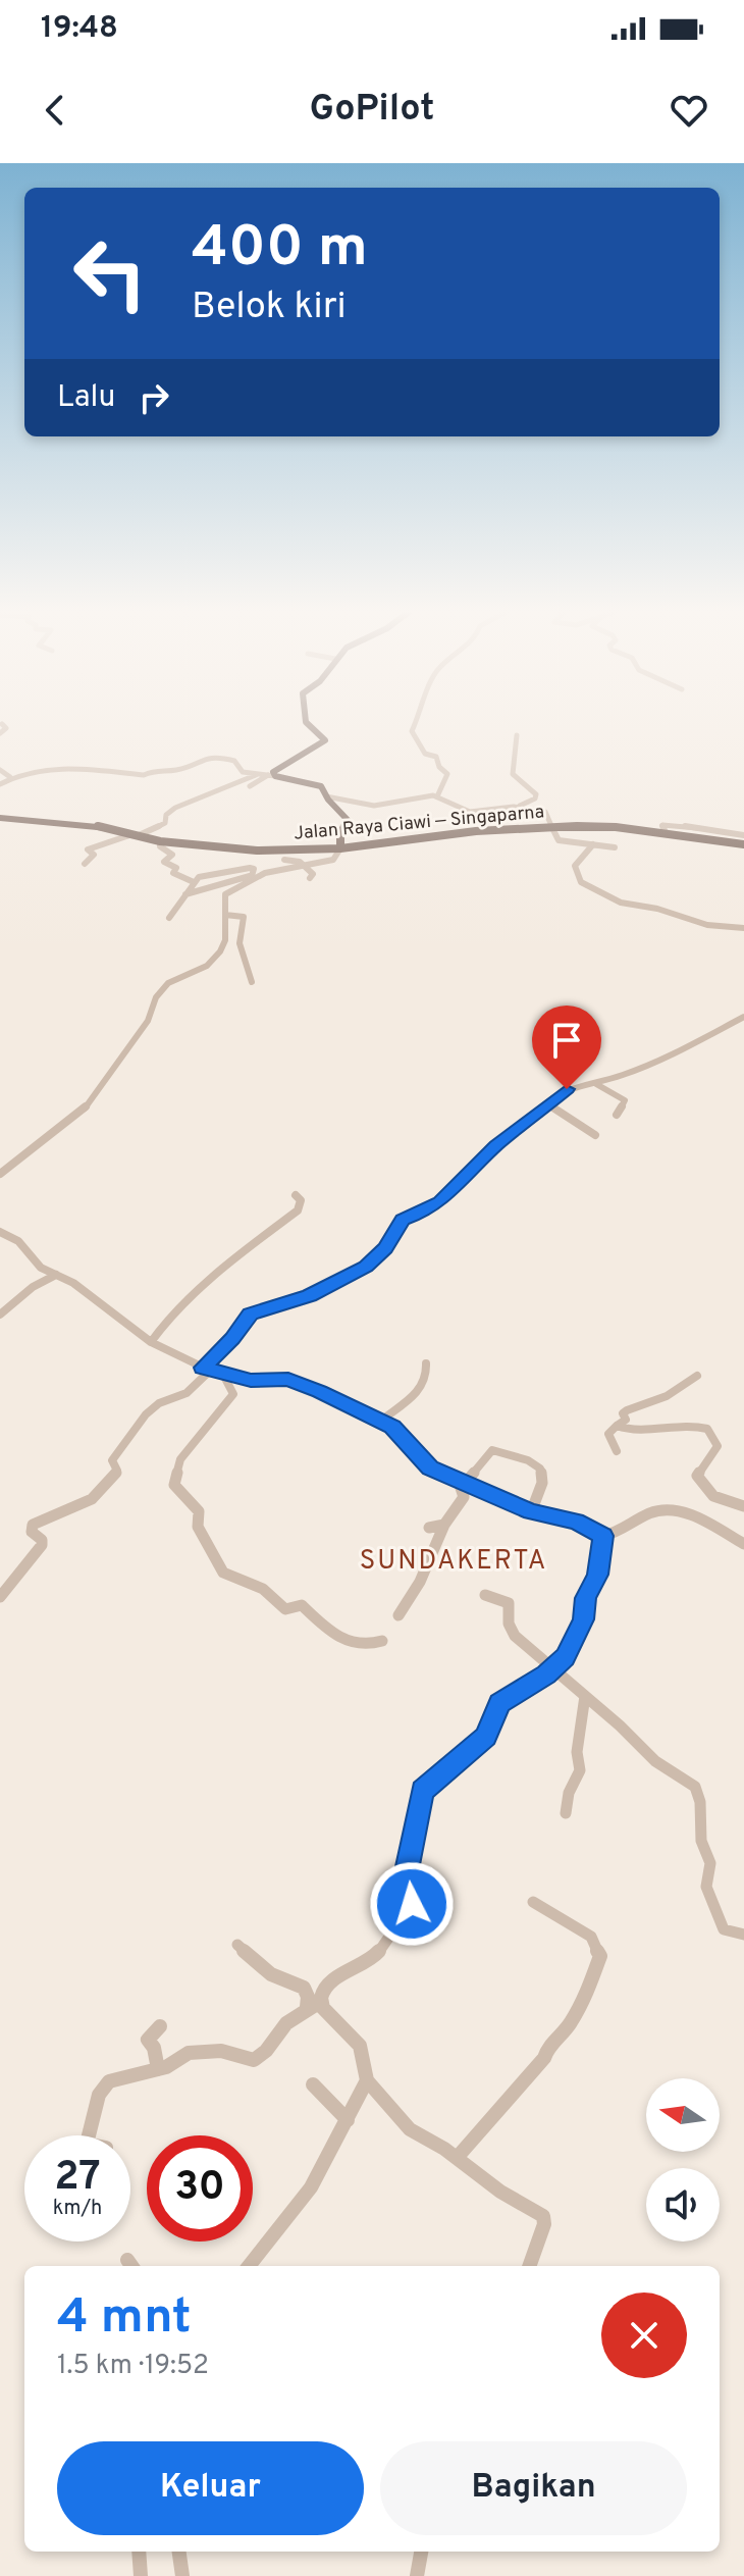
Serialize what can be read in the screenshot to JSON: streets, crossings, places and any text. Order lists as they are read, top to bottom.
{
  "streets": {
    "main road": ["Jalan Raya Ciawi — Singaparna"]
  },
  "districts": ["SUNDAKERTA"],
  "north": "left",
  "page": {
    "status": "19:48",
    "header": "GoPilot",
    "turn": ["400 m", "Belok kiri"],
    "then": "Lalu",
    "speed": "27 km/h",
    "limit": "30",
    "heading": ["4 mnt", "1.5 km · 19:52"],
    "buttons": ["Keluar", "Bagikan"]
  }
}
